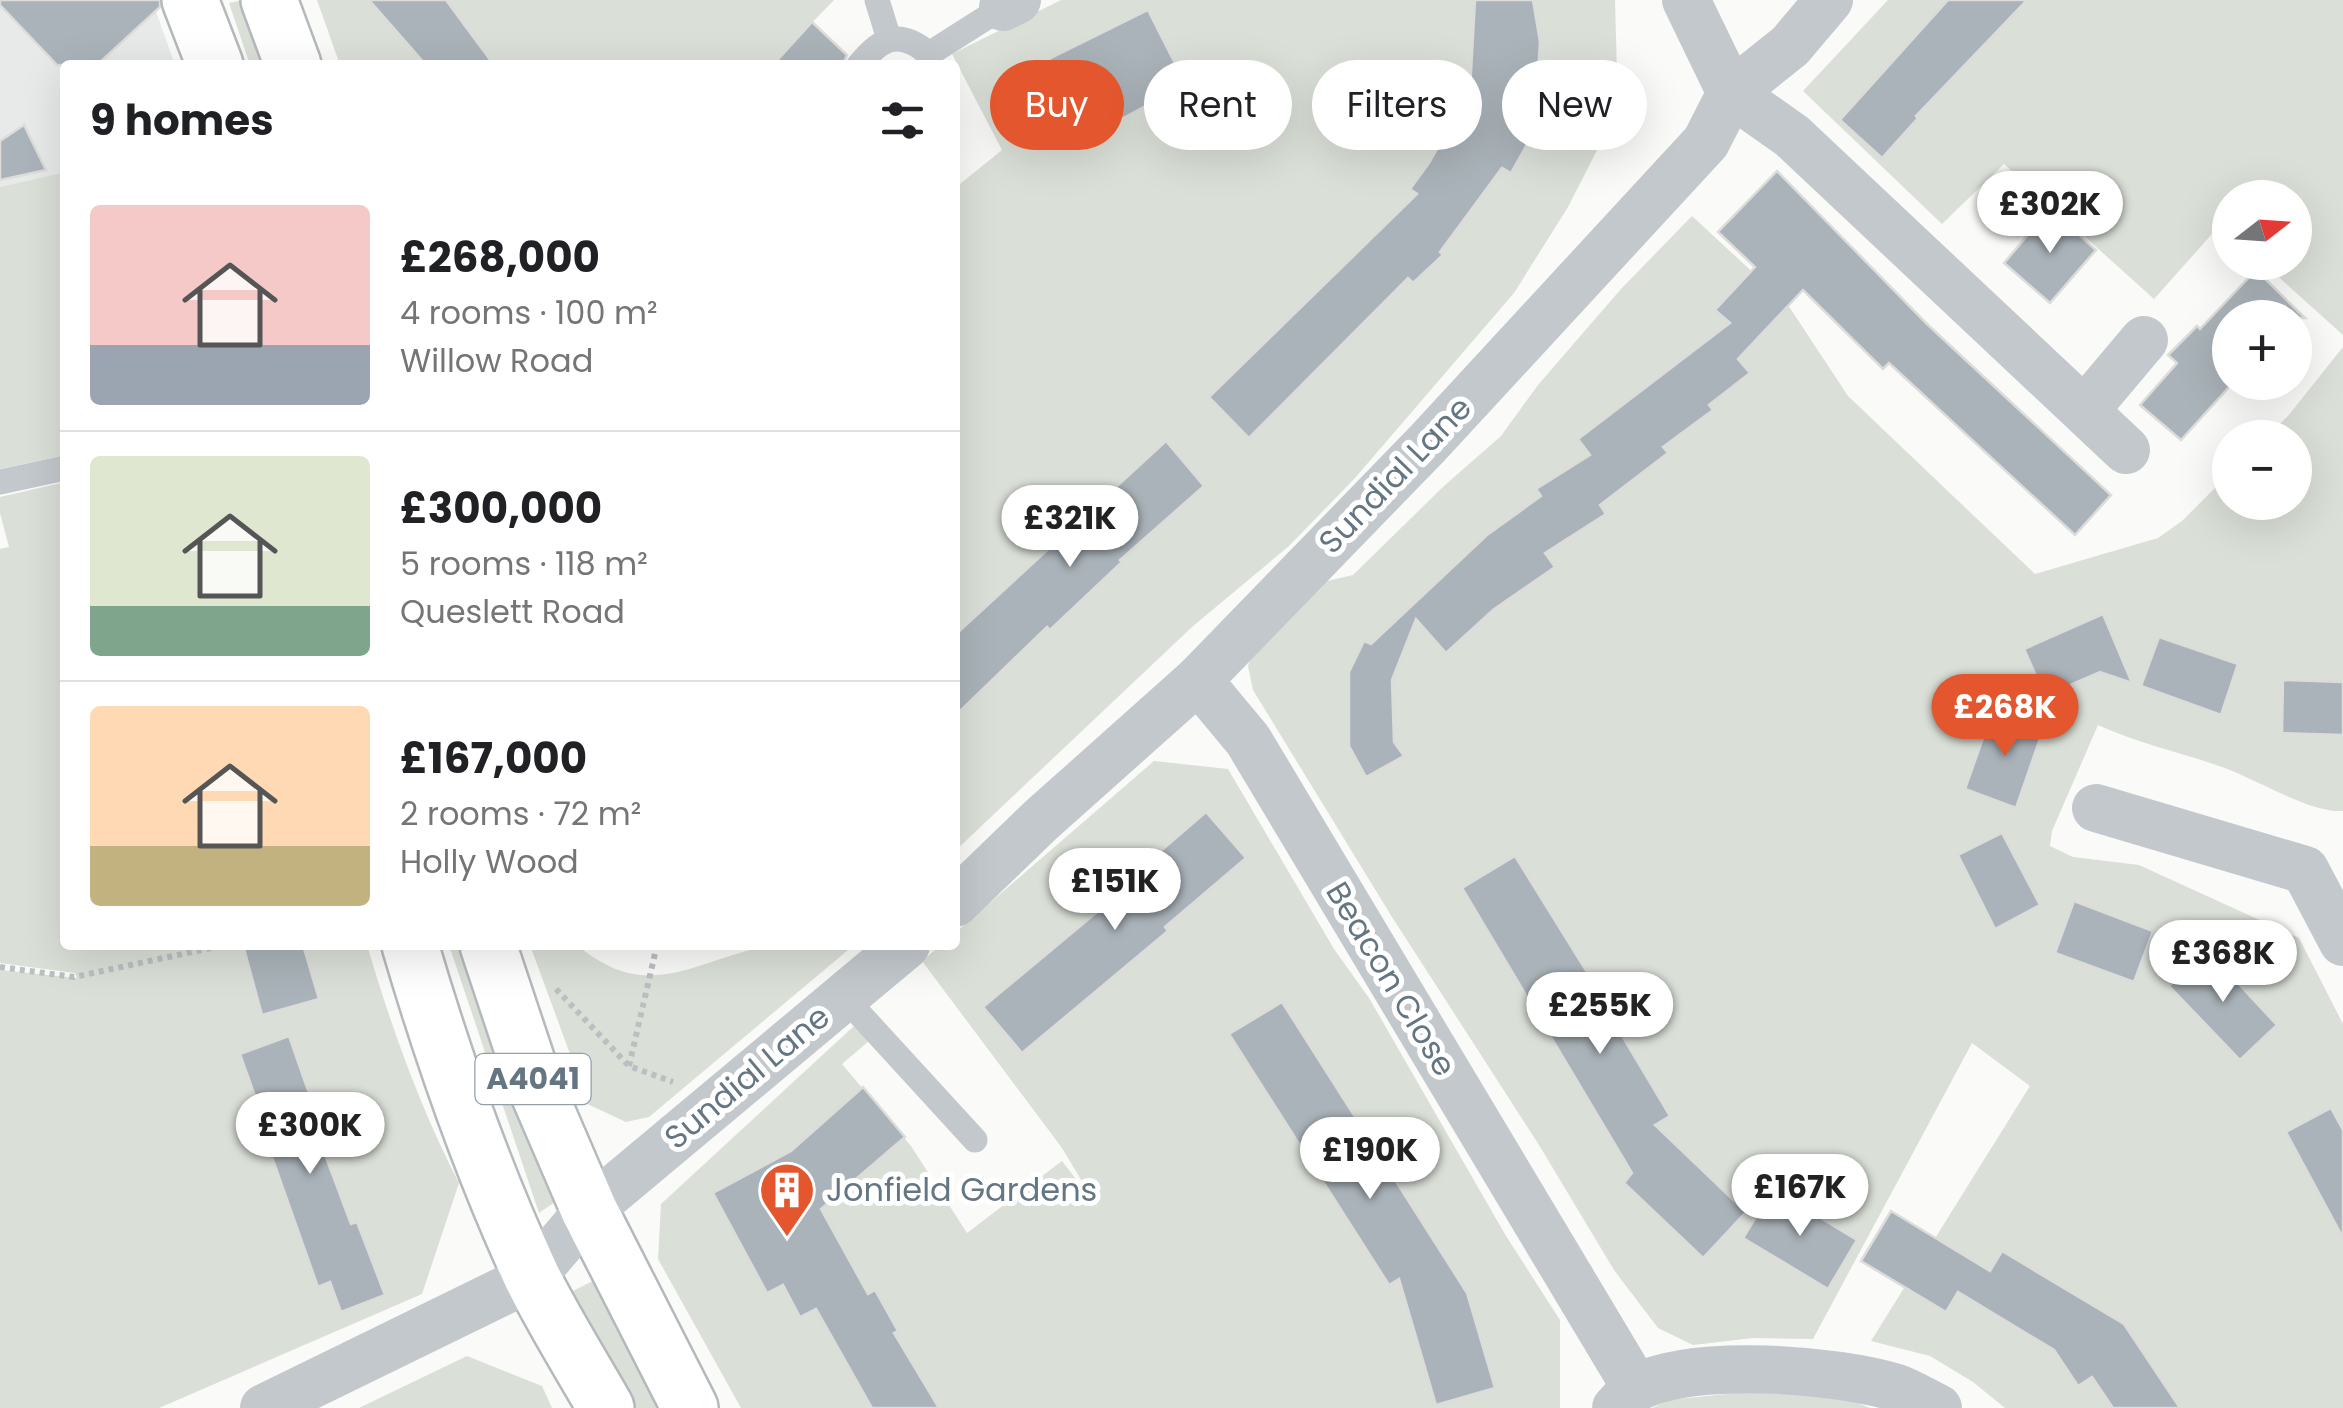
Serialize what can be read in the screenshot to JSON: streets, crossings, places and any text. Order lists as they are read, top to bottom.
{
  "streets": {
    "highway": ["A4041"],
    "street": ["Sundial Lane", "Beacon Close"]
  },
  "crossings": [
    ["Sundial Lane", "Beacon Close"],
    ["Sundial Lane", "A4041"]
  ],
  "places": {
    "building": ["Jonfield Gardens"]
  },
  "north": "right",
  "page": {
    "chip": [
      "Buy",
      "Rent",
      "Filters",
      "New"
    ],
    "heading": "9 homes",
    "price": [
      "£302K",
      "£321K",
      "£268K",
      "£151K",
      "£368K",
      "£255K",
      "£300K",
      "£190K",
      "£167K"
    ],
    "map_buttons": ["+", "−"],
    "list": [
      {
        "name": "£268,000",
        "note": "4 rooms · 100 m² · Willow Road"
      },
      {
        "name": "£300,000",
        "note": "5 rooms · 118 m² · Queslett Road"
      },
      {
        "name": "£167,000",
        "note": "2 rooms · 72 m² · Holly Wood"
      }
    ]
  }
}
